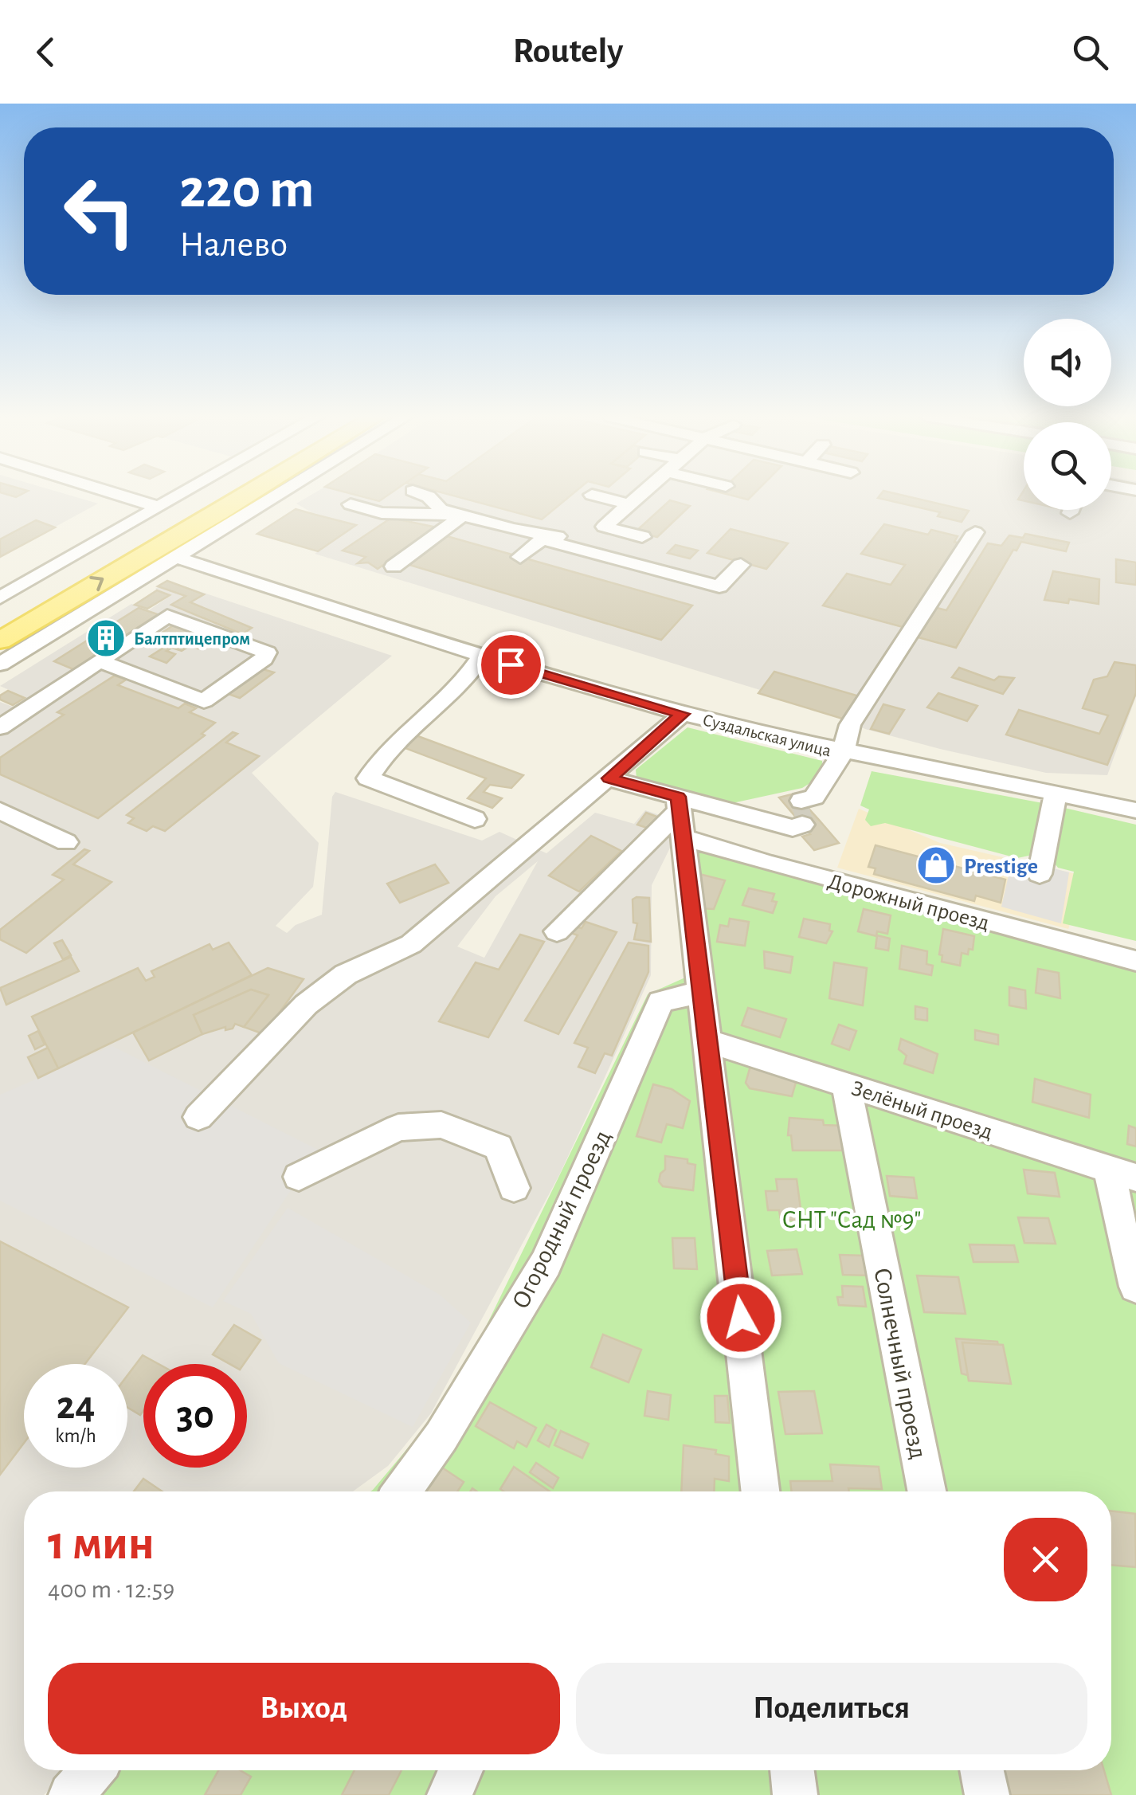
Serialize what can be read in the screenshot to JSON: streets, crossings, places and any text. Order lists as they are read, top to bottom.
{
  "streets": {
    "street": [
      "Суздальская улица",
      "Дорожный проезд",
      "Зелёный проезд",
      "Огородный проезд",
      "Солнечный проезд"
    ]
  },
  "crossings": [
    ["Зелёный проезд", "Солнечный проезд"]
  ],
  "parks": ["СНТ \"Сад №9\""],
  "places": {
    "building": ["Балтптицепром"],
    "shop": ["Prestige"]
  },
  "page": {
    "header": "Routely",
    "turn": ["220 m", "Налево"],
    "speed": "24 km/h",
    "limit": "30",
    "heading": ["1 мин", "400 m · 12:59"],
    "buttons": ["Выход", "Поделиться"]
  }
}
